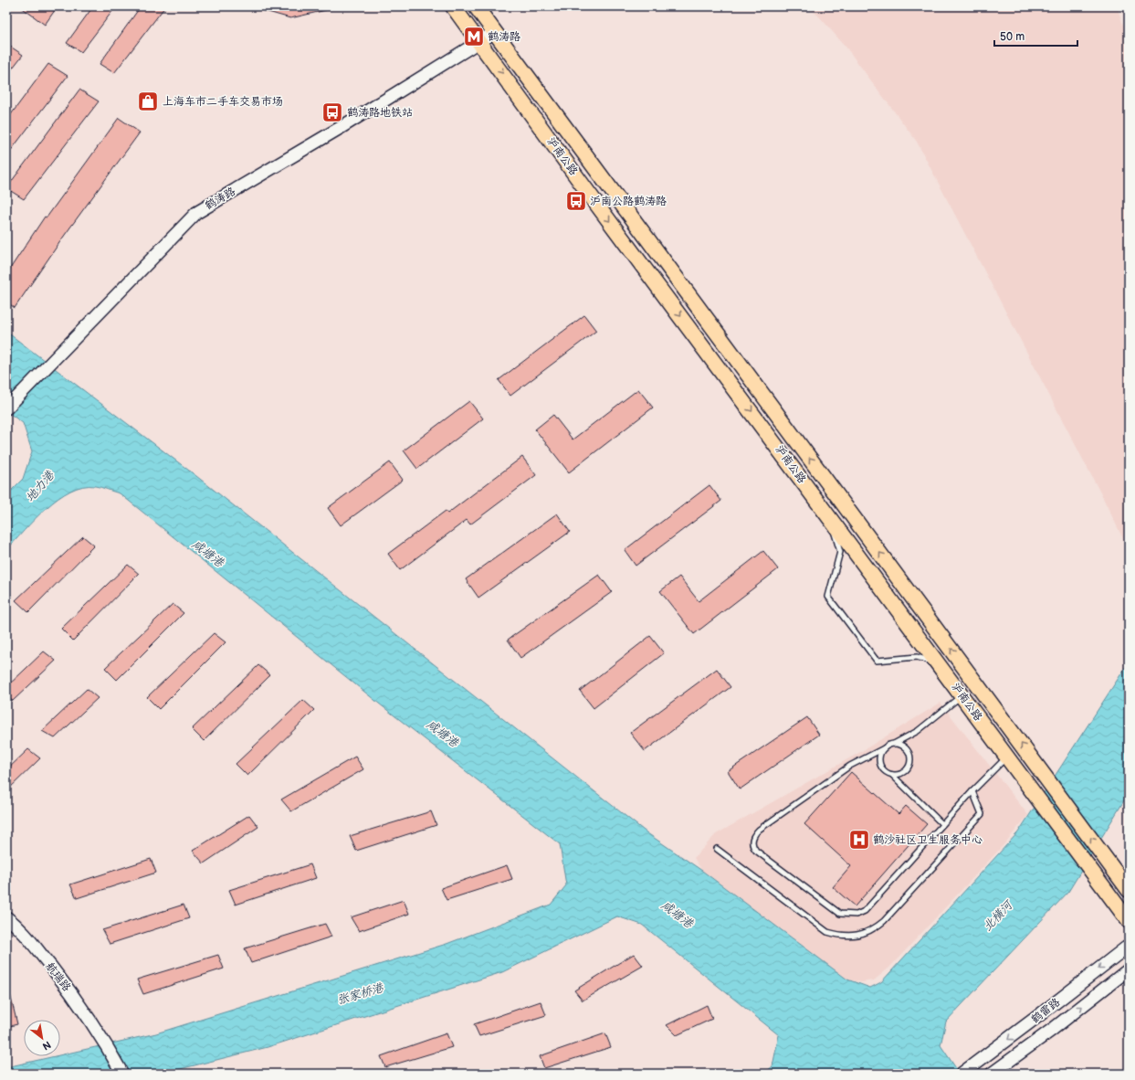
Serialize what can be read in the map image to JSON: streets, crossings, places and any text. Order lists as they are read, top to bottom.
{
  "streets": {
    "main road": ["沪南公路"],
    "street": ["鹤涛路", "航瑞路", "鹤雷路"]
  },
  "crossings": [
    ["沪南公路", "鹤涛路"]
  ],
  "water": [
    "地力港",
    "咸塘港",
    "北横河",
    "张家桥港"
  ],
  "places": {
    "metro station": ["鹤涛路"],
    "shop": ["上海车市二手车交易市场"],
    "bus stop": ["鹤涛路地铁站", "沪南公路鹤涛路"],
    "hospital": ["鹤沙社区卫生服务中心"]
  },
  "scale_bar": "50 m",
  "north": "bottom right"
}
